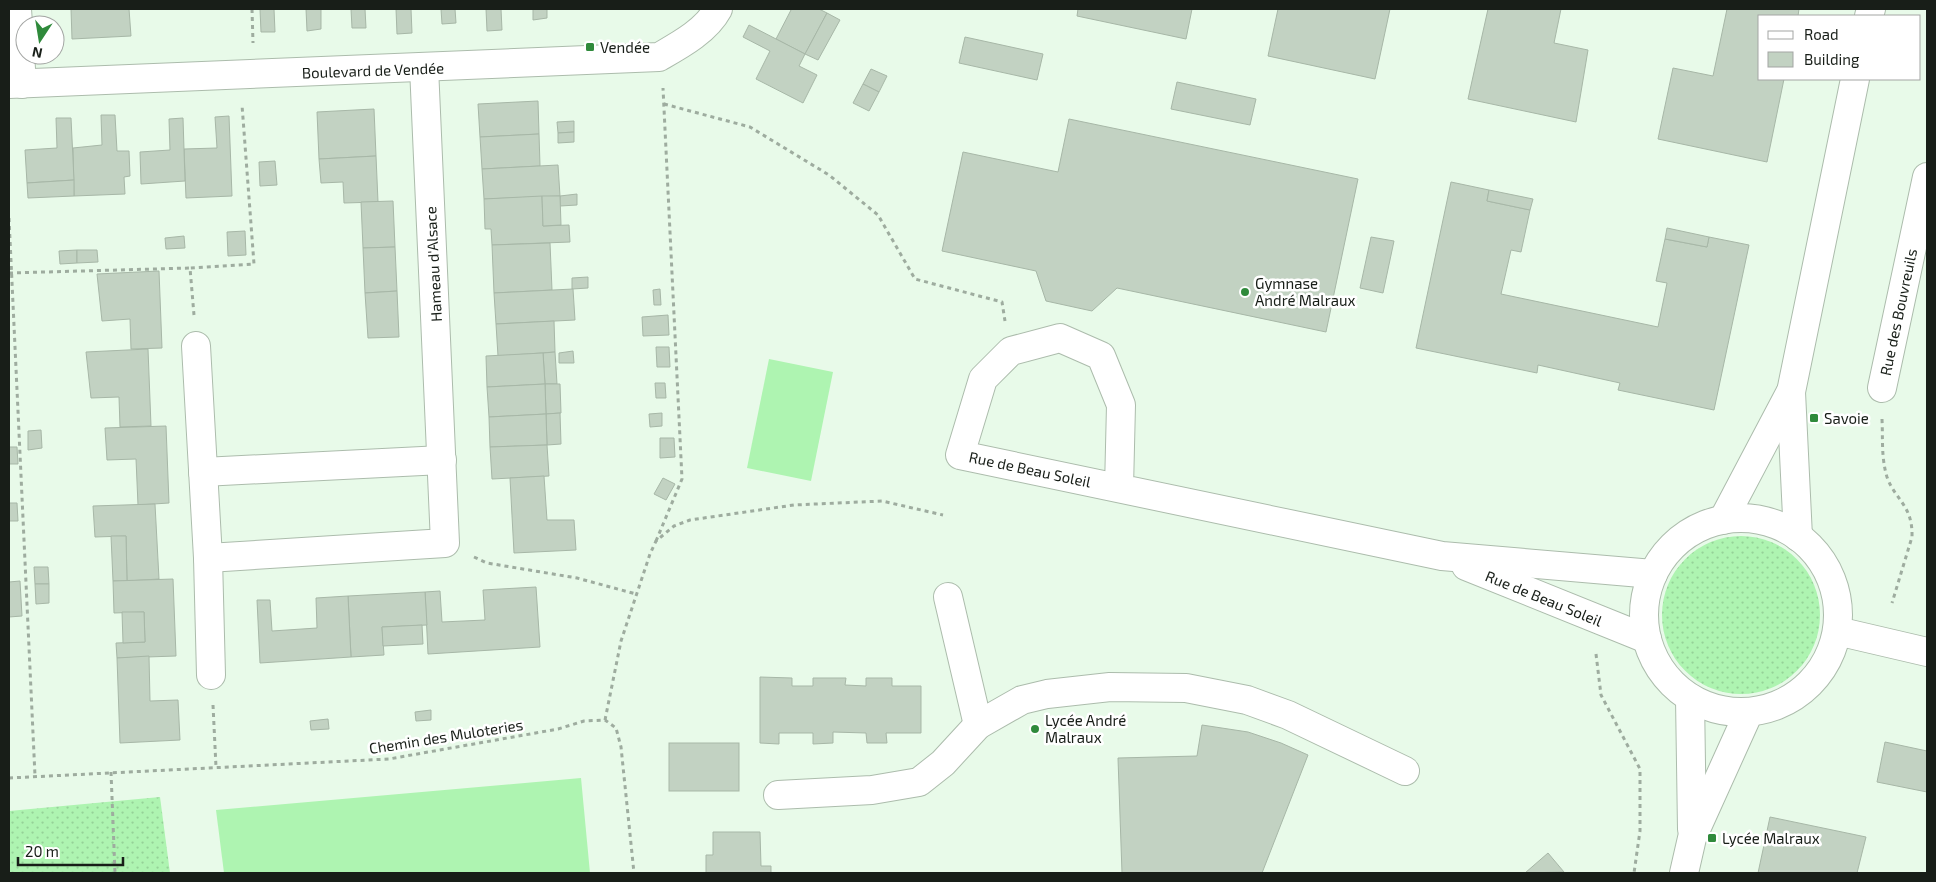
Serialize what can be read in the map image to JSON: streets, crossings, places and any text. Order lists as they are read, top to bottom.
{
  "streets": {
    "street": [
      "Boulevard de Vendée",
      "Hameau d'Alsace",
      "Rue des Bouvreuils",
      "Rue de Beau Soleil"
    ],
    "path": ["Chemin des Muloteries"]
  },
  "crossings": [
    ["Boulevard de Vendée", "Hameau d'Alsace"]
  ],
  "places": {
    "transit": ["Vendée", "Savoie", "Lycée Malraux"],
    "other": ["Gymnase André Malraux", "Lycée André Malraux"]
  },
  "legend": ["Road", "Building"],
  "scale_bar": "20 m",
  "north": "bottom"
}
